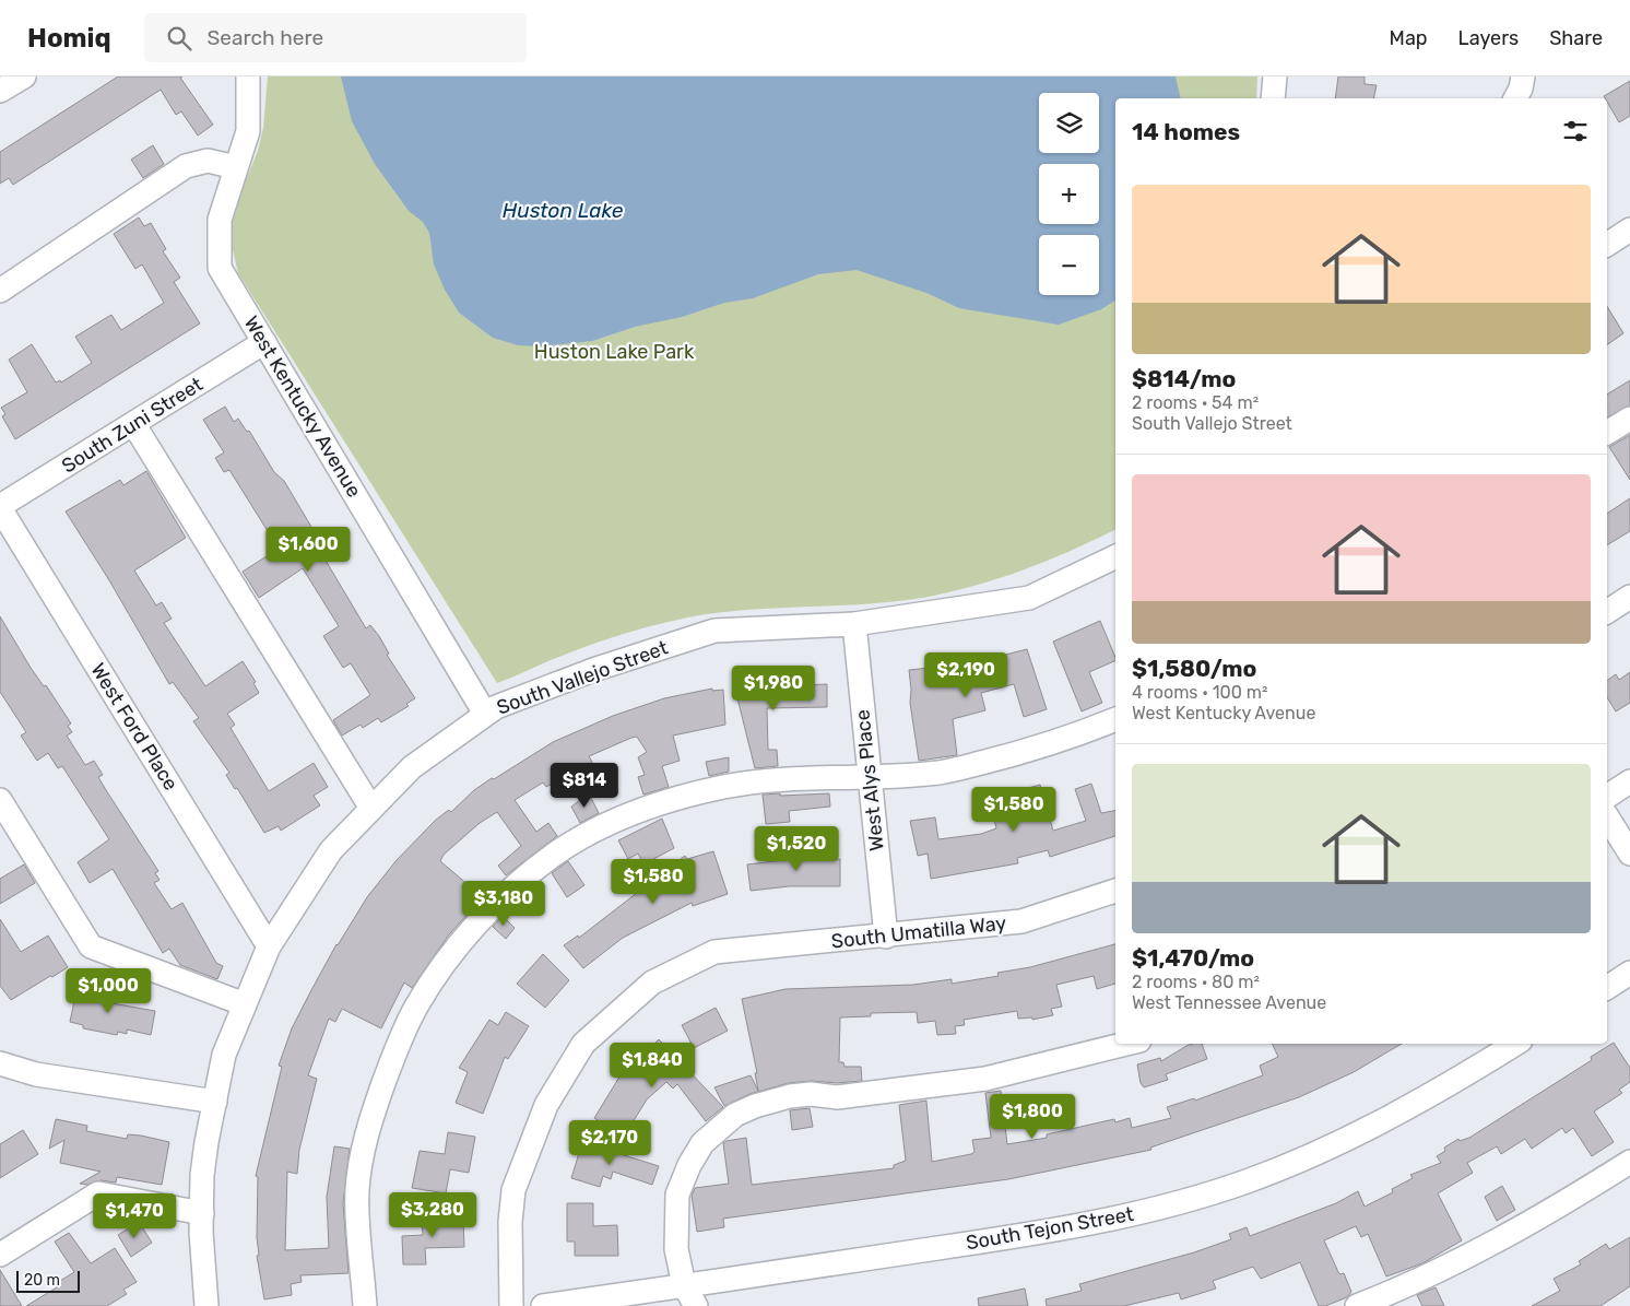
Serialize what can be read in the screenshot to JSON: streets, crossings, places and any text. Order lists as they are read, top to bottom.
{
  "streets": {
    "street": [
      "West Kentucky Avenue",
      "South Zuni Street",
      "South Vallejo Street",
      "West Ford Place",
      "West Alys Place",
      "South Umatilla Way",
      "South Tejon Street"
    ]
  },
  "crossings": [
    ["West Kentucky Avenue", "South Zuni Street"],
    ["West Kentucky Avenue", "South Vallejo Street"],
    ["South Zuni Street", "West Ford Place"],
    ["South Vallejo Street", "West Ford Place"],
    ["South Vallejo Street", "West Alys Place"],
    ["West Alys Place", "South Umatilla Way"]
  ],
  "water": ["Huston Lake"],
  "parks": ["Huston Lake Park"],
  "scale_bar": "20 m",
  "page": {
    "header": "Homiq",
    "search": "Search here",
    "nav": ["Map", "Layers", "Share"],
    "map_buttons": ["+", "−"],
    "heading": "14 homes",
    "list": [
      {
        "name": "$814/mo",
        "note": "2 rooms · 54 m² · South Vallejo Street"
      },
      {
        "name": "$1,580/mo",
        "note": "4 rooms · 100 m² · West Kentucky Avenue"
      },
      {
        "name": "$1,470/mo",
        "note": "2 rooms · 80 m² · West Tennessee Avenue"
      }
    ],
    "price": [
      "$1,600",
      "$2,190",
      "$1,980",
      "$814",
      "$1,580",
      "$1,520",
      "$1,580",
      "$3,180",
      "$1,000",
      "$1,840",
      "$1,800",
      "$2,170",
      "$3,280",
      "$1,470"
    ],
    "scale": "20 m"
  }
}
